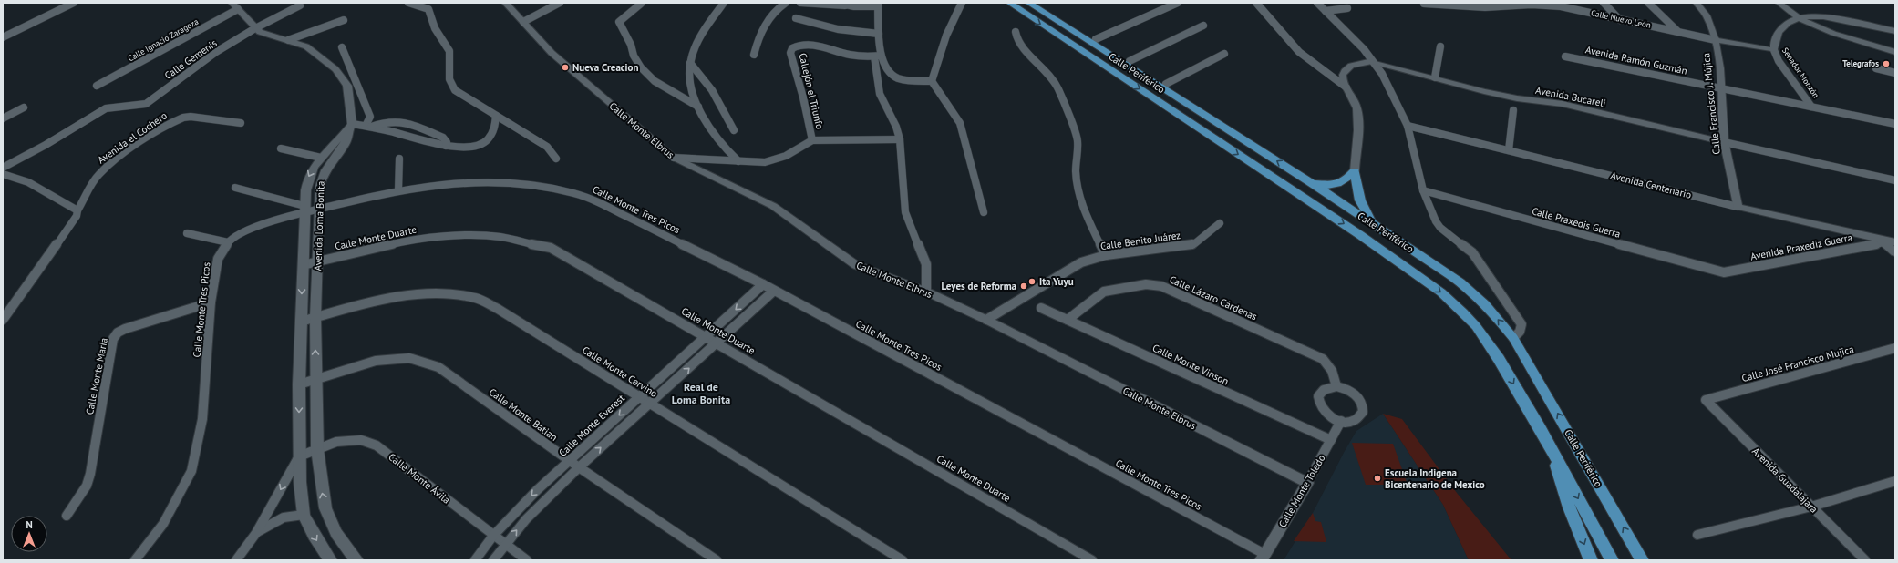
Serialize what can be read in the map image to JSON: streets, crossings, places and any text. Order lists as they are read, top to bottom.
{
  "streets": {
    "highway": ["Calle Periférico"],
    "main road": ["Avenida Loma Bonita"],
    "street": [
      "Calle Nuevo León",
      "Calle Ignacio Zaragoza",
      "Calle Gemenis",
      "Avenida Ramón Guzmán",
      "Senador Monzón",
      "Callejón el Triunfo",
      "Avenida Bucareli",
      "Calle Francisco J. Mújica",
      "Calle Monte Elbrus",
      "Avenida el Cochero",
      "Avenida Centenario",
      "Calle Monte Tres Picos",
      "Calle Praxedis Guerra",
      "Calle Monte Duarte",
      "Calle Benito Juárez",
      "Avenida Praxediz Guerra",
      "Calle Lázaro Cárdenas",
      "Calle José Francisco Mujica",
      "Calle Monte Vinson",
      "Calle Monte Cervino",
      "Calle Monte María",
      "Calle Monte Batian",
      "Calle Monte Everest",
      "Calle Monte Ávila",
      "Avenida Guadalajara",
      "Calle Monte Toledo"
    ]
  },
  "crossings": [
    ["Calle Nuevo León", "Senador Monzón"],
    ["Calle Nuevo León", "Calle Francisco J. Mújica"],
    ["Avenida Ramón Guzmán", "Senador Monzón"],
    ["Avenida Ramón Guzmán", "Calle Francisco J. Mújica"],
    ["Avenida Bucareli", "Calle Francisco J. Mújica"],
    ["Calle Francisco J. Mújica", "Avenida Centenario"],
    ["Calle Monte Elbrus", "Calle Benito Juárez"],
    ["Calle Monte Elbrus", "Calle Monte Toledo"],
    ["Avenida Centenario", "Avenida Praxediz Guerra"],
    ["Calle Monte Tres Picos", "Avenida Loma Bonita"],
    ["Calle Monte Tres Picos", "Calle Monte María"],
    ["Calle Monte Tres Picos", "Calle Monte Everest"],
    ["Calle Monte Tres Picos", "Calle Monte Toledo"],
    ["Calle Praxedis Guerra", "Avenida Praxediz Guerra"],
    ["Avenida Loma Bonita", "Calle Monte Duarte"],
    ["Avenida Loma Bonita", "Calle Monte Cervino"],
    ["Avenida Loma Bonita", "Calle Monte Batian"],
    ["Avenida Loma Bonita", "Calle Monte Ávila"],
    ["Calle Monte Duarte", "Calle Monte Everest"],
    ["Calle Lázaro Cárdenas", "Calle Monte Vinson"],
    ["Calle Lázaro Cárdenas", "Calle Monte Toledo"],
    ["Calle José Francisco Mujica", "Avenida Guadalajara"],
    ["Calle Monte Vinson", "Calle Monte Toledo"],
    ["Calle Monte Cervino", "Calle Monte Everest"],
    ["Calle Monte Batian", "Calle Monte Everest"],
    ["Calle Monte Everest", "Calle Monte Ávila"]
  ],
  "districts": ["Real de Loma Bonita"],
  "places": [
    "Telegrafos",
    "Nueva Creacion",
    "Ita Yuyu",
    "Leyes de Reforma",
    "Escuela Indigena Bicentenario de Mexico"
  ],
  "north": "top"
}
